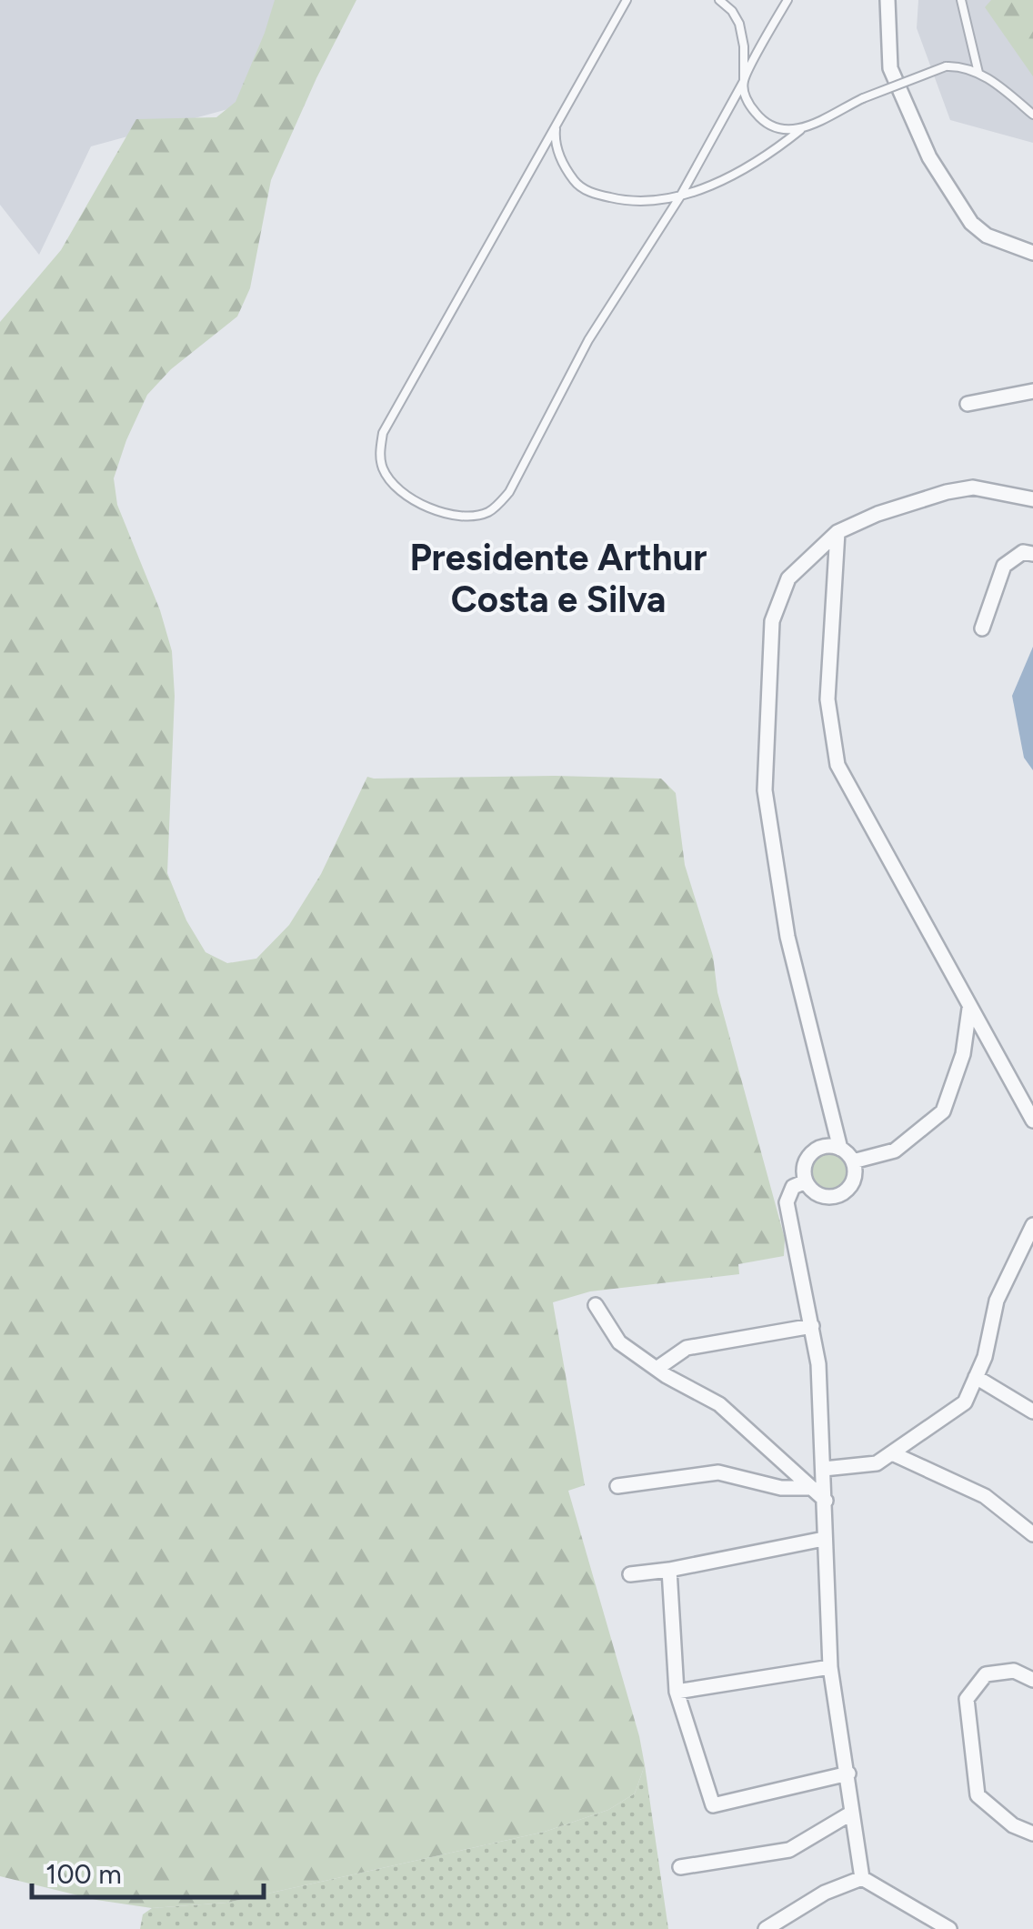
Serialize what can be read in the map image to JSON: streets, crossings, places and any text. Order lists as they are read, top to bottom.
{
  "districts": ["Presidente Arthur Costa e Silva"],
  "scale_bar": "100 m"
}
